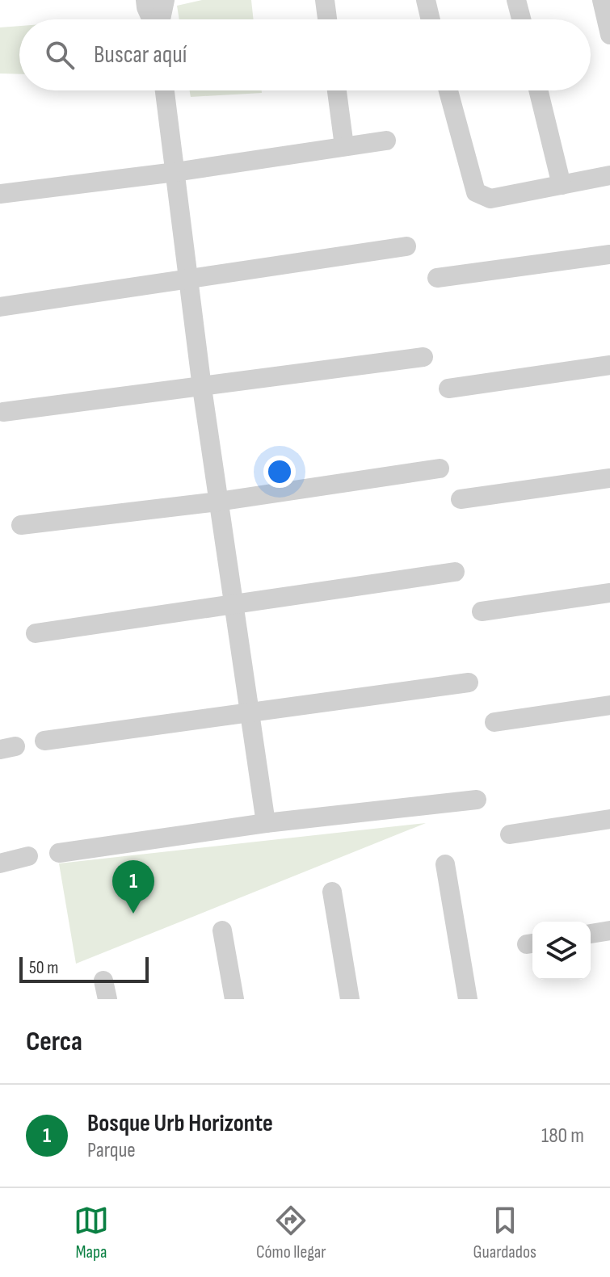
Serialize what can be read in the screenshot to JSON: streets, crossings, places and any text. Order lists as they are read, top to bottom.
{
  "scale_bar": "50 m",
  "page": {
    "search": "Buscar aquí",
    "pins": "1",
    "scale": "50 m",
    "heading": "Cerca",
    "list": [
      {
        "mark": "1",
        "name": "Bosque Urb Horizonte",
        "note": "Parque",
        "value": "180 m"
      }
    ],
    "nav": ["Mapa", "Cómo llegar", "Guardados"]
  }
}
